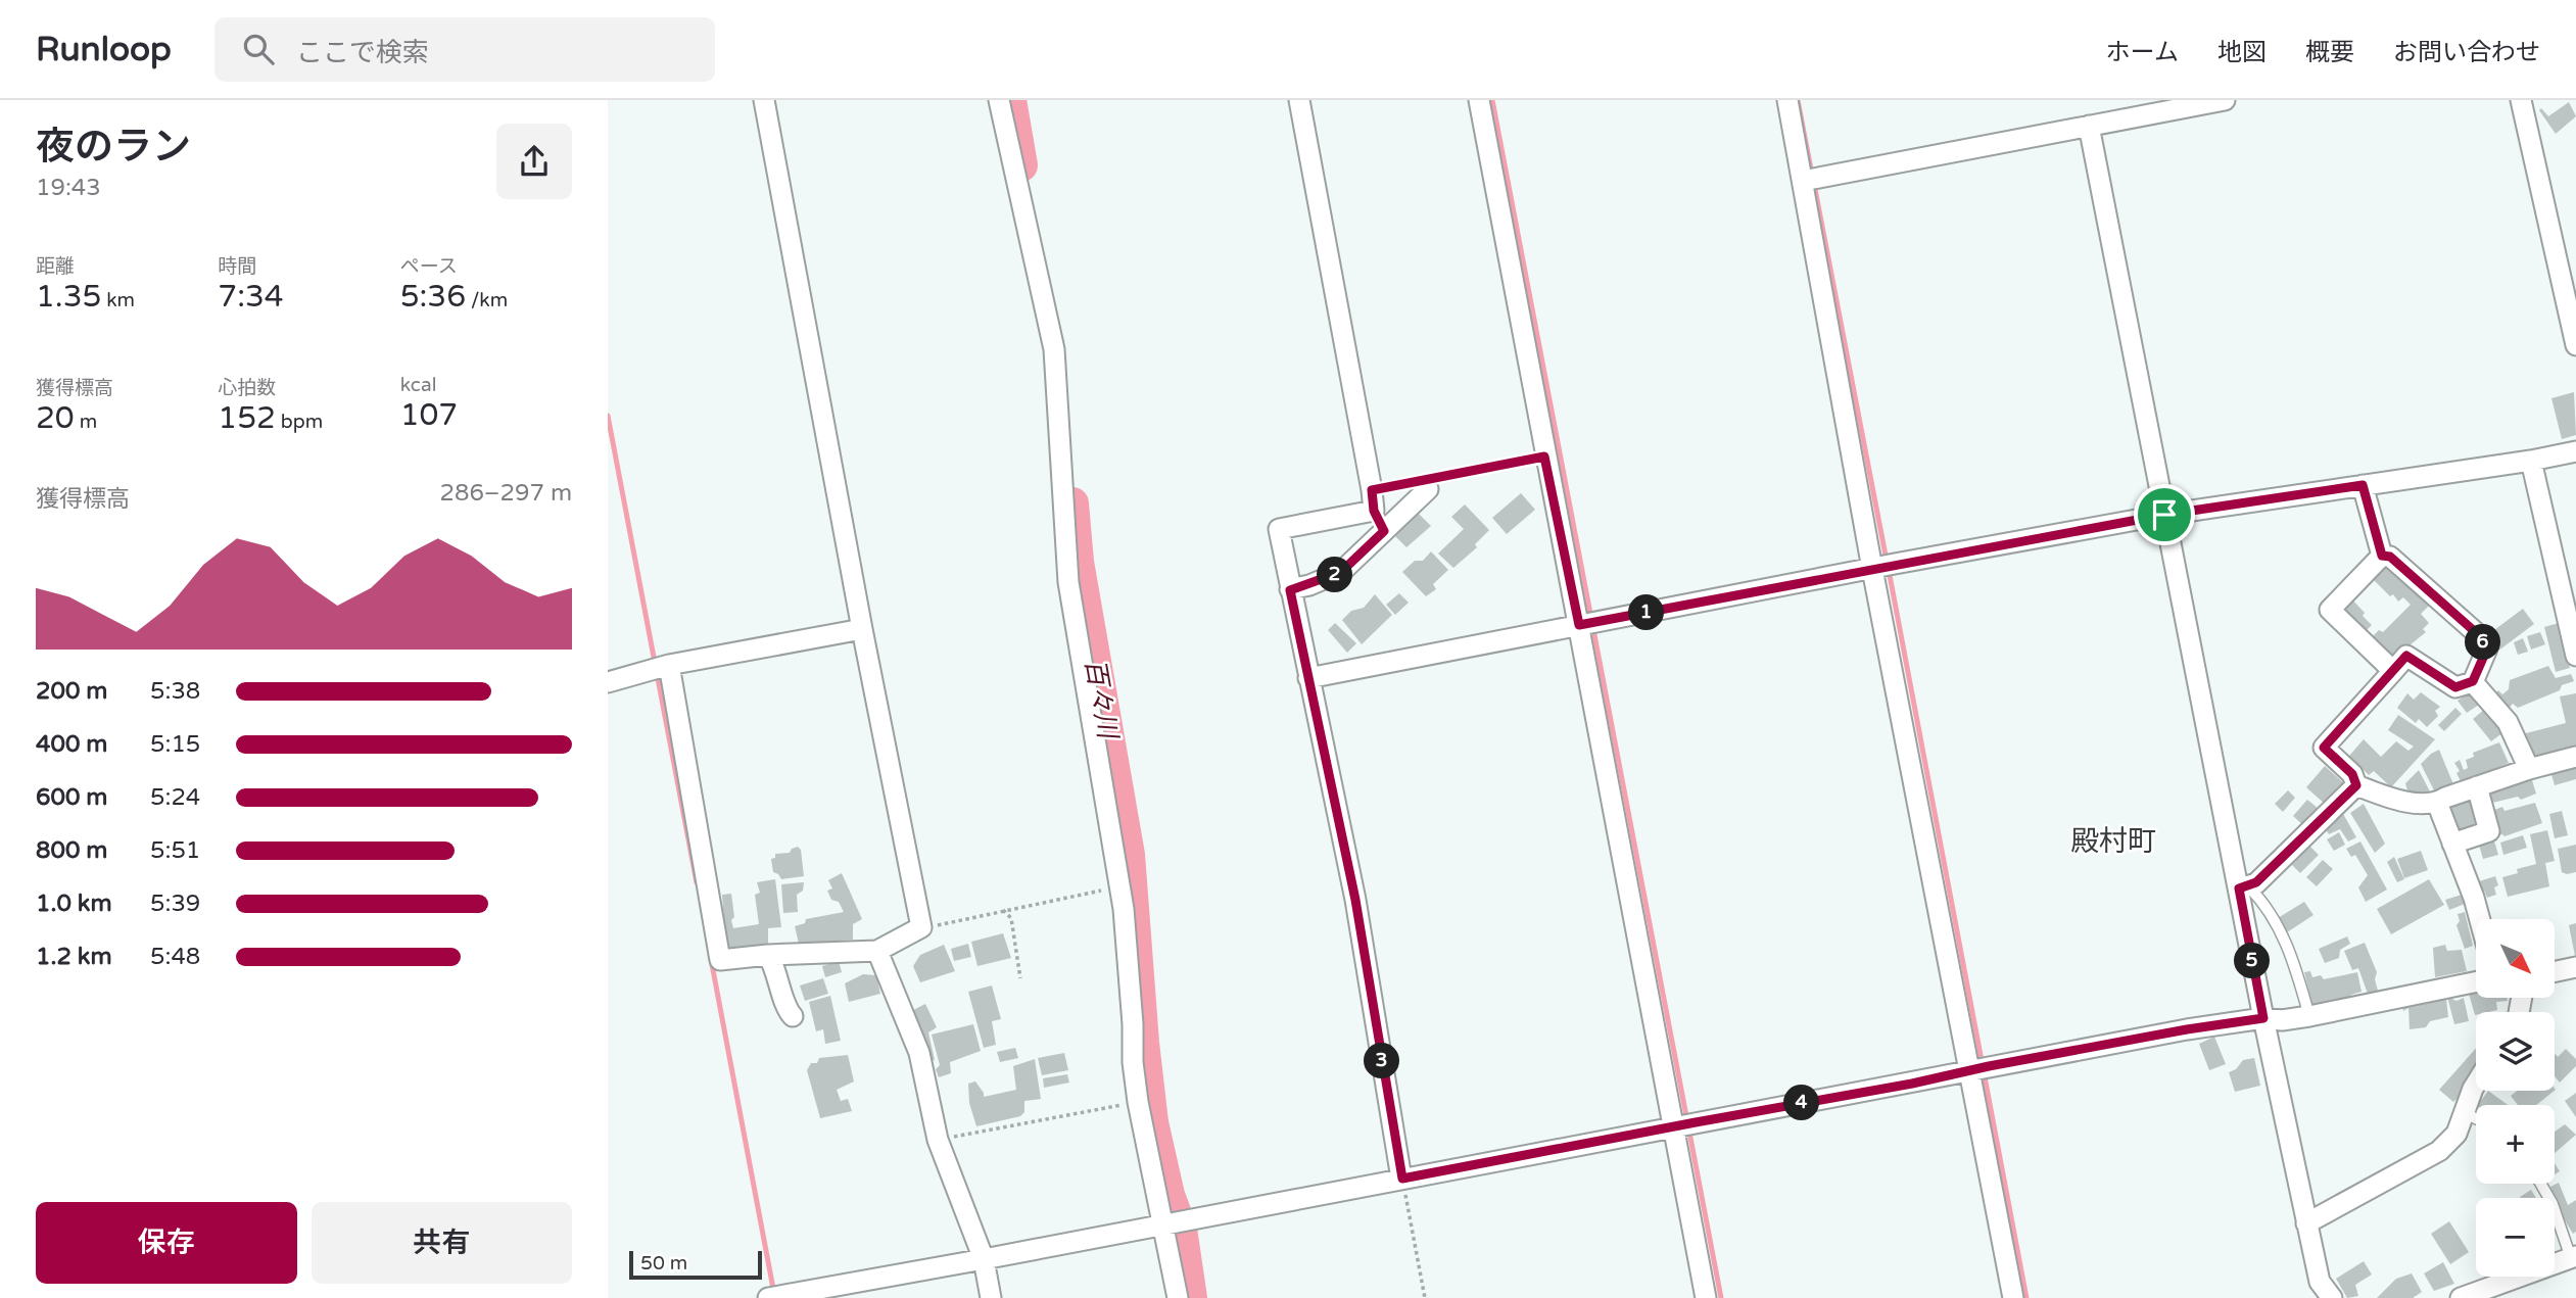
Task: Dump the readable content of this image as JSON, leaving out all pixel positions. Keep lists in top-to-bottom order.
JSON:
{
  "districts": ["殿村町"],
  "water": ["百々川"],
  "scale_bar": "50 m",
  "north": "bottom right",
  "page": {
    "header": "Runloop",
    "search": "ここで検索",
    "nav": [
      "ホーム",
      "地図",
      "概要",
      "お問い合わせ"
    ],
    "heading": ["夜のラン", "19:43"],
    "stats": [
      ["距離", "1.35 km"],
      ["時間", "7:34"],
      ["ペース", "5:36 /km"],
      ["獲得標高", "20 m"],
      ["心拍数", "152 bpm"],
      ["kcal", "107"]
    ],
    "chart": ["獲得標高", "286–297 m"],
    "pins": [
      "2",
      "1",
      "6",
      "5",
      "3",
      "4"
    ],
    "list": [
      {
        "name": "200 m",
        "note": "5:38"
      },
      {
        "name": "400 m",
        "note": "5:15"
      },
      {
        "name": "600 m",
        "note": "5:24"
      },
      {
        "name": "800 m",
        "note": "5:51"
      },
      {
        "name": "1.0 km",
        "note": "5:39"
      },
      {
        "name": "1.2 km",
        "note": "5:48"
      }
    ],
    "map_buttons": ["+", "−"],
    "buttons": ["保存", "共有"],
    "scale": "50 m"
  }
}
